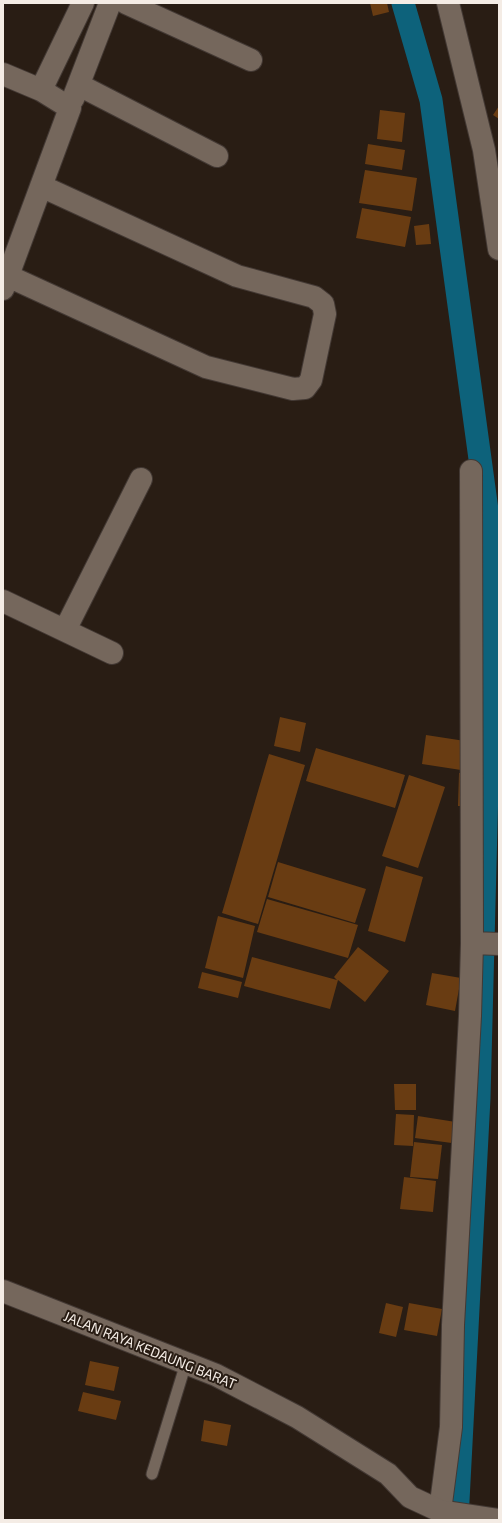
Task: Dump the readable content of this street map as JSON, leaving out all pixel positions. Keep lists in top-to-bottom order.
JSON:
{
  "streets": {
    "street": ["JALAN RAYA KEDAUNG BARAT"]
  }
}
